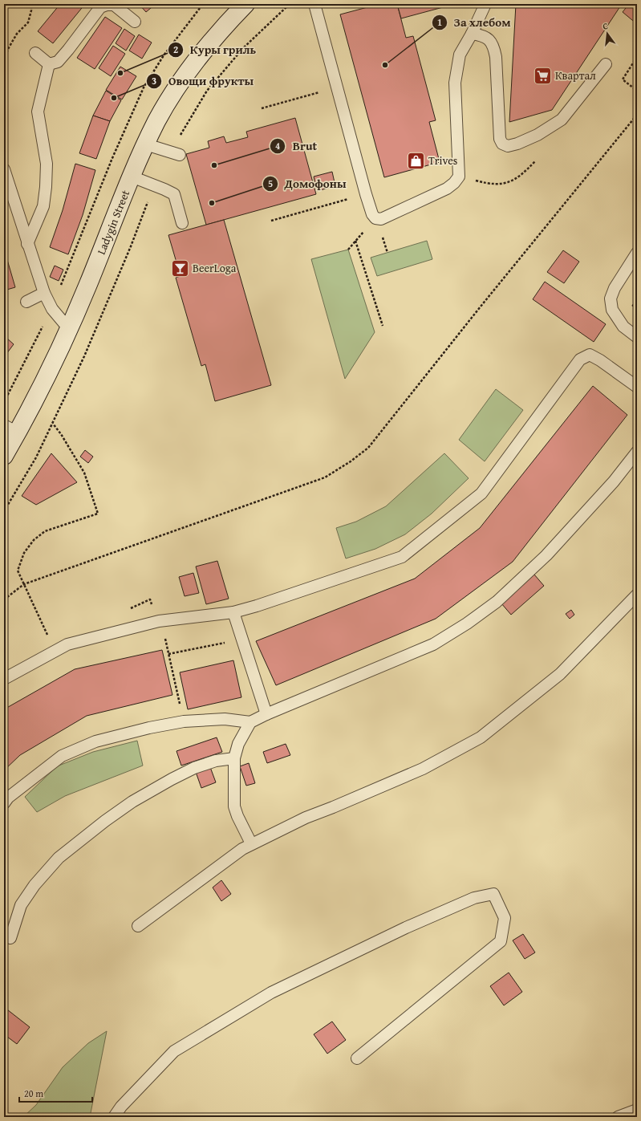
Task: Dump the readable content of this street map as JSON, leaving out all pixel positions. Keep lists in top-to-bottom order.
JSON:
{
  "streets": {
    "street": ["Ladygin Street"]
  },
  "places": {
    "other": [
      "За хлебом",
      "Куры гриль",
      "Овощи фрукты",
      "Brut",
      "Домофоны"
    ],
    "supermarket": ["Квартал"],
    "shop": ["Trives"],
    "bar": ["BeerLoga"]
  },
  "scale_bar": "20 m",
  "north": "top"
}
